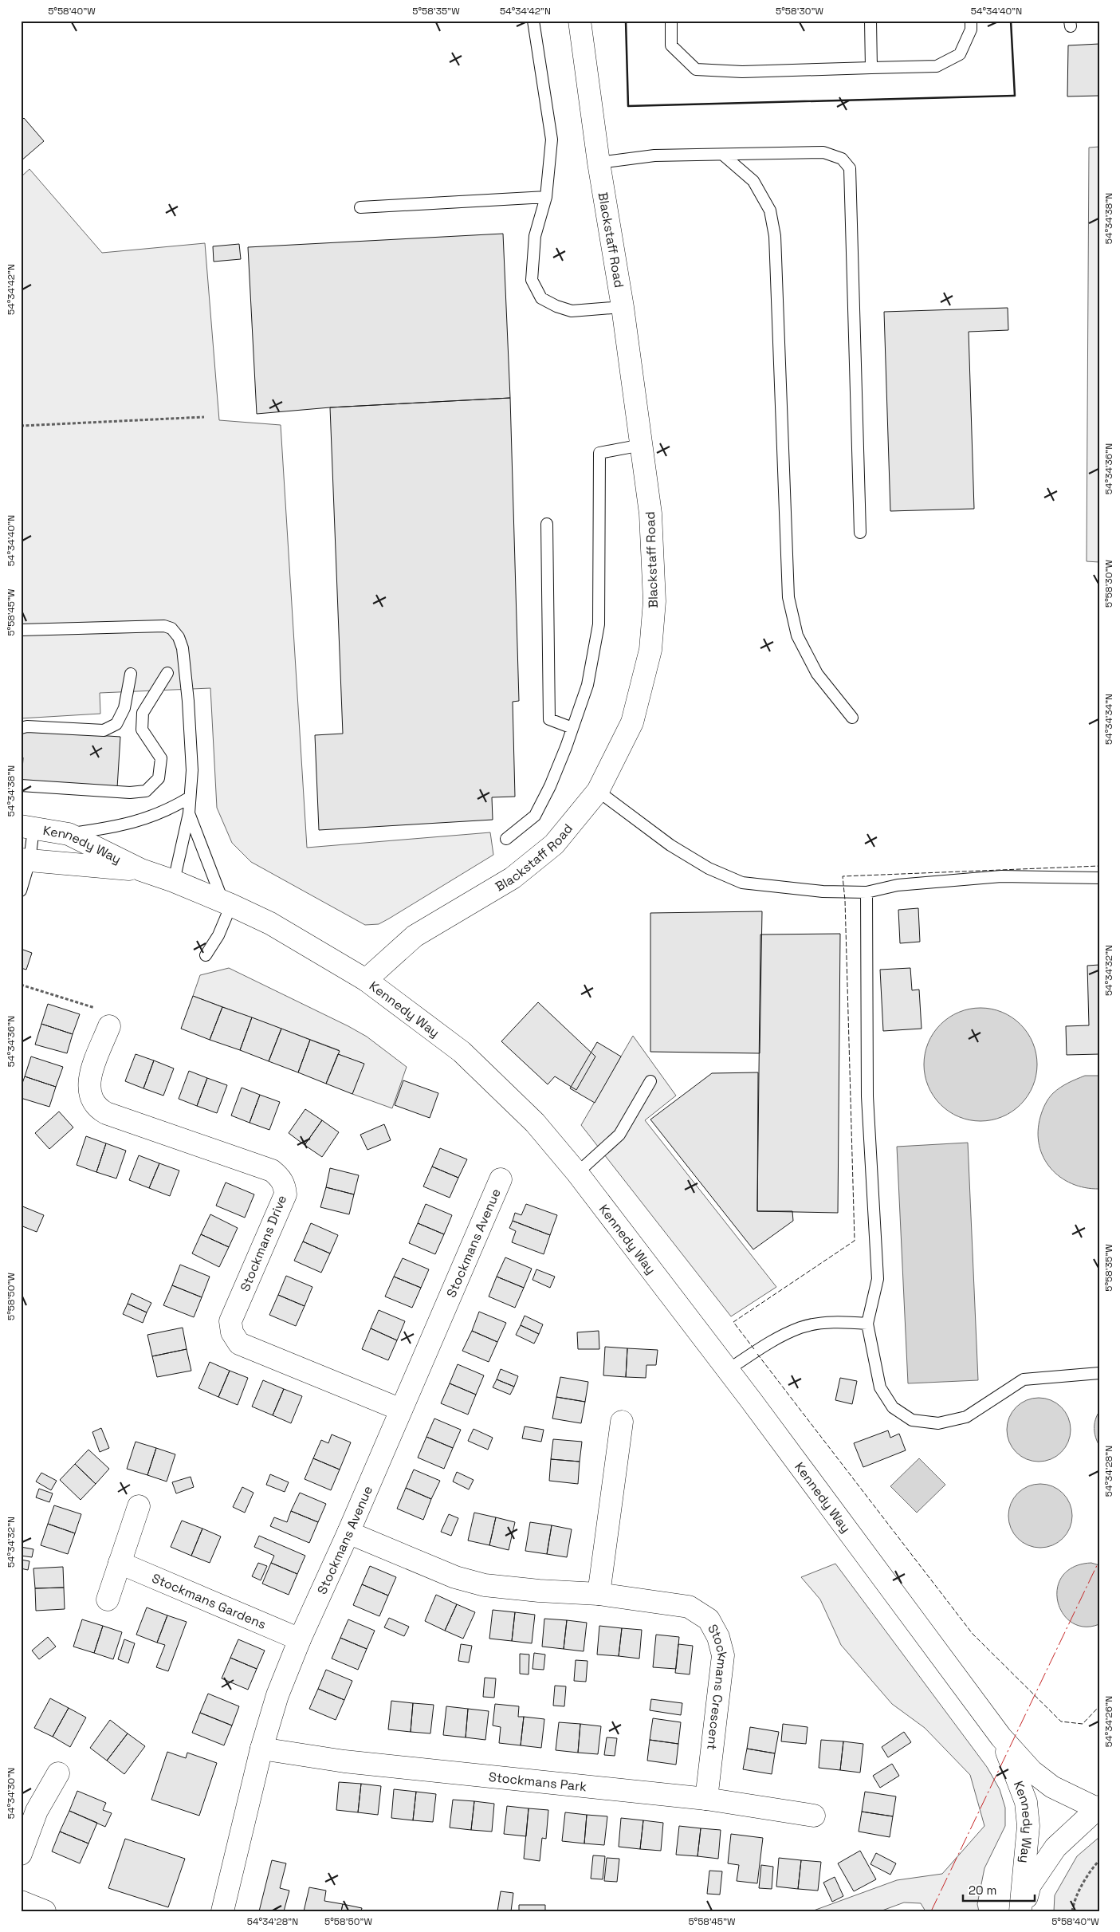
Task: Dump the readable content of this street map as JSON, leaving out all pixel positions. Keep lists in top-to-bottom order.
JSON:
{
  "streets": {
    "main road": [
      "Blackstaff Road",
      "Kennedy Way",
      "Stockmans Drive",
      "Stockmans Avenue",
      "Stockmans Gardens",
      "Stockmans Crescent",
      "Stockmans Park"
    ]
  },
  "crossings": [
    ["Blackstaff Road", "Kennedy Way"],
    ["Stockmans Drive", "Stockmans Avenue"],
    ["Stockmans Avenue", "Stockmans Gardens"],
    ["Stockmans Avenue", "Stockmans Crescent"],
    ["Stockmans Avenue", "Stockmans Park"],
    ["Stockmans Crescent", "Stockmans Park"]
  ],
  "scale_bar": "20 m",
  "coordinates": [
    "5°58'40\"W",
    "5°58'35\"W",
    "54°34'42\"N",
    "5°58'30\"W",
    "54°34'40\"N",
    "54°34'38\"N",
    "54°34'36\"N",
    "5°58'45\"W",
    "54°34'34\"N",
    "54°34'32\"N",
    "5°58'50\"W",
    "54°34'28\"N",
    "54°34'26\"N",
    "54°34'30\"N"
  ]
}
